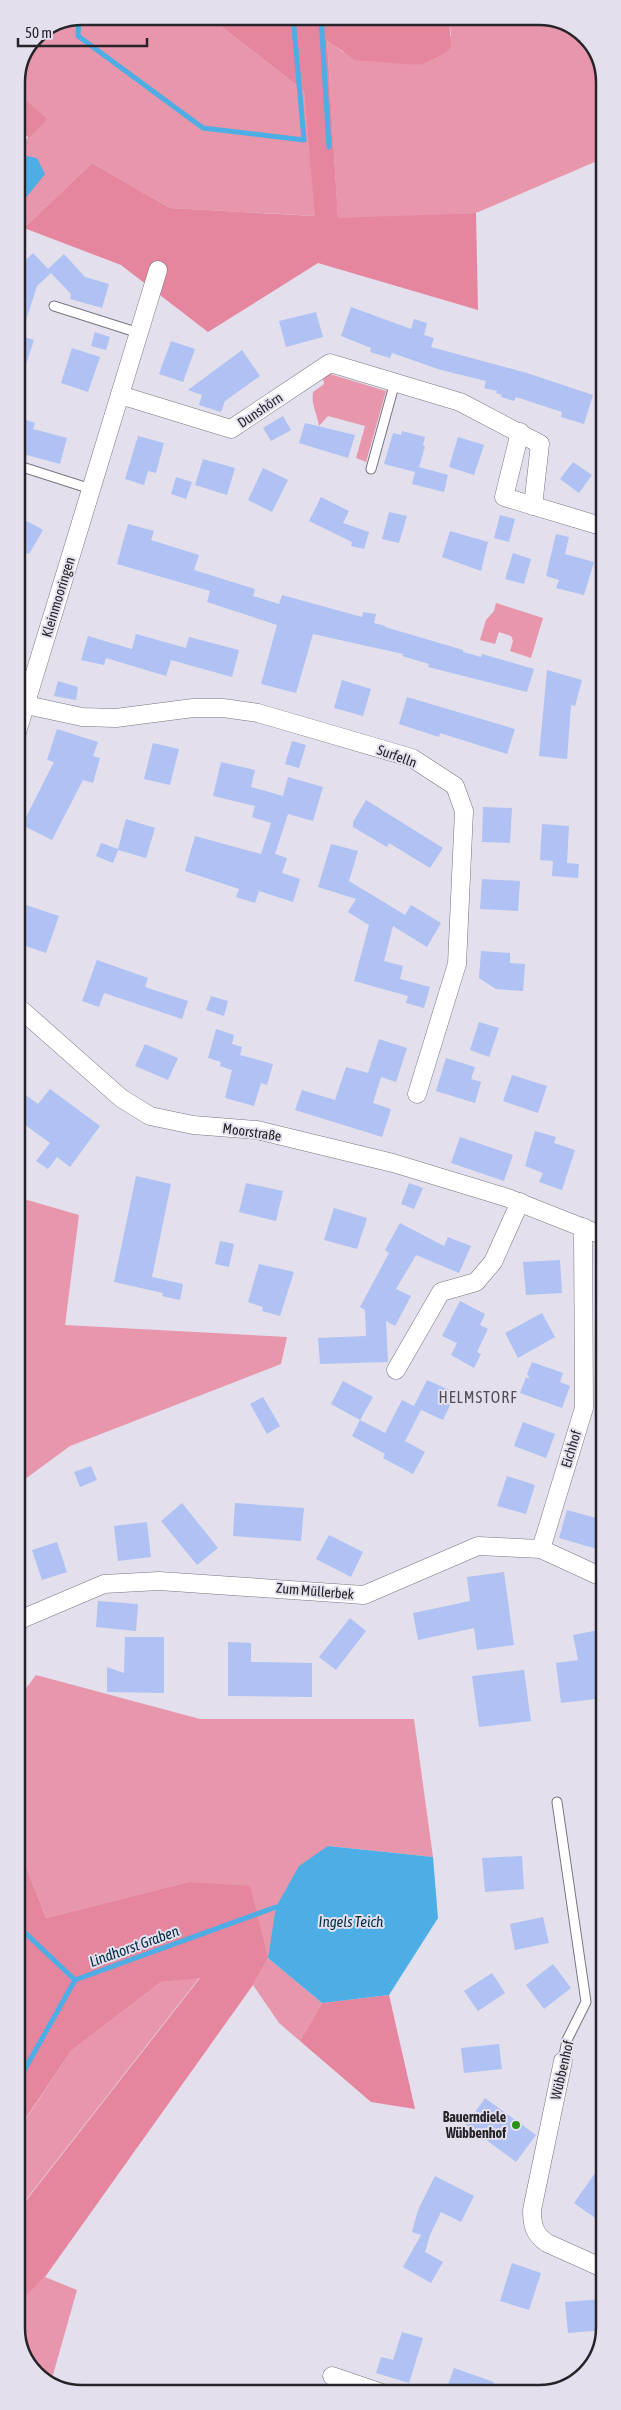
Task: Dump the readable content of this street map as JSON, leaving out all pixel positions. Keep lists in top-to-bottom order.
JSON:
{
  "streets": {
    "street": [
      "Dunshörn",
      "Kleinmooringen",
      "Surfelln",
      "Moorstraße",
      "Eichhof",
      "Zum Müllerbek",
      "Wübbenhof"
    ]
  },
  "crossings": [
    ["Dunshörn", "Kleinmooringen"],
    ["Moorstraße", "Eichhof"],
    ["Eichhof", "Zum Müllerbek"]
  ],
  "districts": ["HELMSTORF"],
  "water": ["Ingels Teich", "Lindhorst Graben"],
  "places": ["Bauerndiele Wübbenhof"],
  "scale_bar": "50 m"
}
